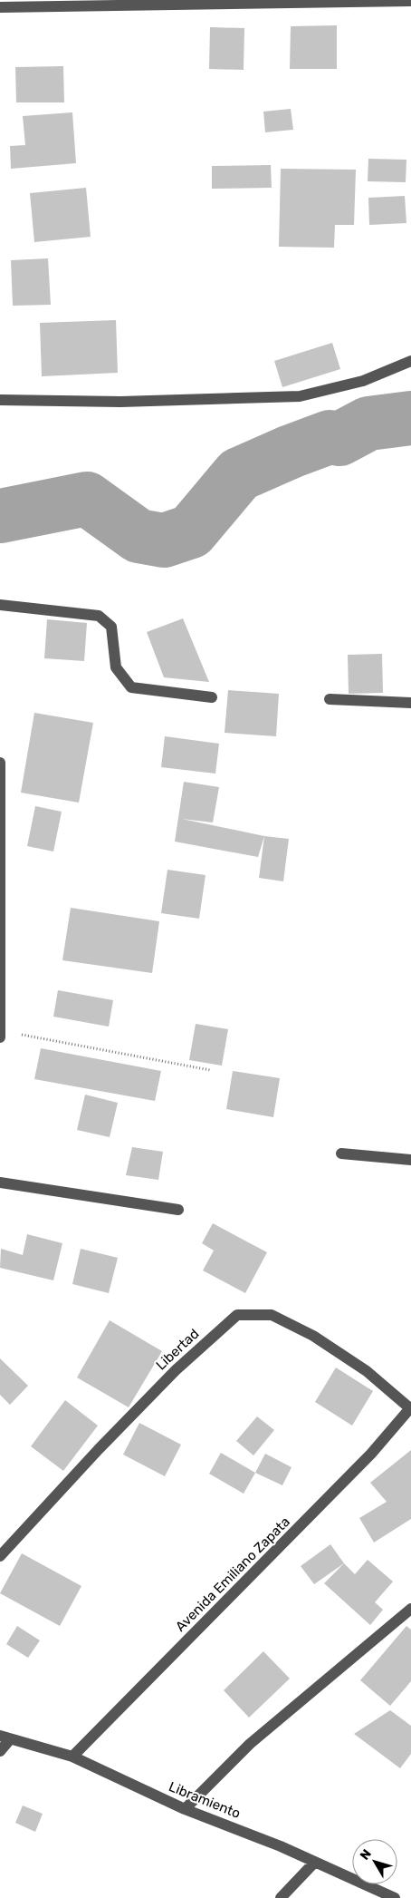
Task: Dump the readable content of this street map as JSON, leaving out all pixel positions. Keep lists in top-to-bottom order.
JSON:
{
  "streets": {
    "street": ["Libertad", "Avenida Emiliano Zapata", "Libramiento"]
  },
  "crossings": [
    ["Libertad", "Avenida Emiliano Zapata"],
    ["Avenida Emiliano Zapata", "Libramiento"]
  ],
  "north": "top left"
}
